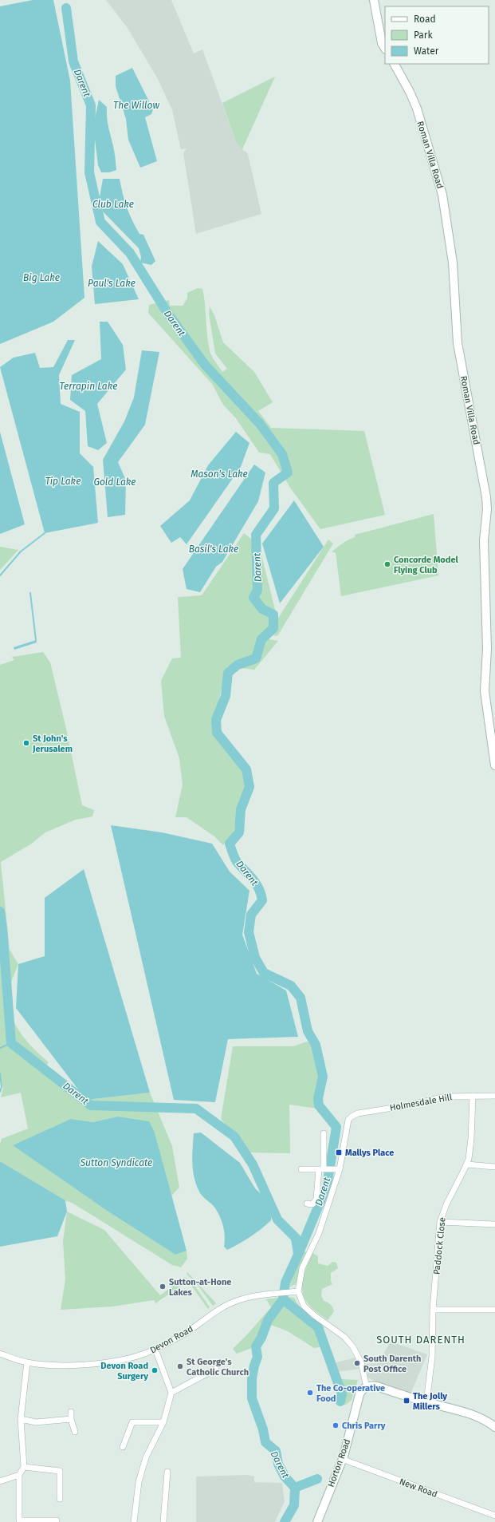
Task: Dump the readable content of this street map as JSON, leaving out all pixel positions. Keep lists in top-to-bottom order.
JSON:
{
  "streets": {
    "street": [
      "Roman Villa Road",
      "Holmesdale Hill",
      "Paddock Close",
      "Devon Road",
      "Horton Road",
      "New Road"
    ]
  },
  "crossings": [
    ["Holmesdale Hill", "Paddock Close"],
    ["Horton Road", "New Road"]
  ],
  "districts": ["SOUTH DARENTH"],
  "water": [
    "Darent",
    "The Willow",
    "Club Lake",
    "Big Lake",
    "Paul's Lake",
    "Terrapin Lake",
    "Mason's Lake",
    "Tip Lake",
    "Gold Lake",
    "Basil's Lake",
    "Sutton Syndicate"
  ],
  "places": {
    "other": [
      "Concorde Model Flying Club",
      "St John's Jerusalem",
      "Sutton-at-Hone Lakes",
      "South Darenth Post Office",
      "St George's Catholic Church",
      "Devon Road Surgery",
      "The Co-operative Food",
      "Chris Parry"
    ],
    "transit": ["Mallys Place", "The Jolly Millers"]
  },
  "legend": ["Road", "Park", "Water"]
}
